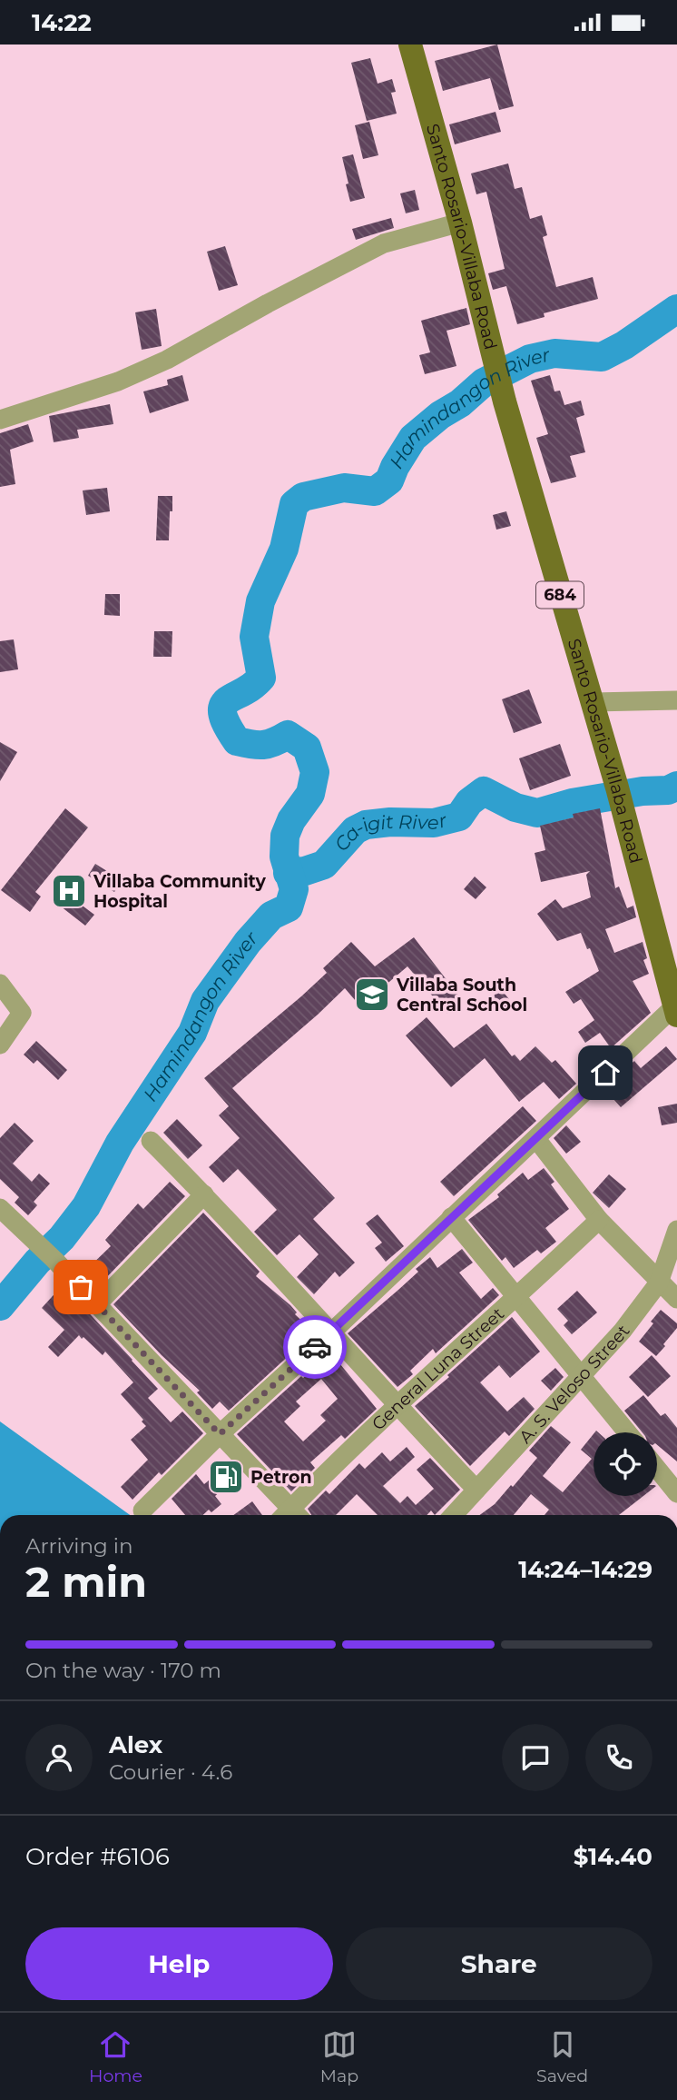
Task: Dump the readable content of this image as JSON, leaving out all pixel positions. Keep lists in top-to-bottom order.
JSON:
{
  "streets": {
    "main road": ["Santo Rosario-Villaba Road", "684"],
    "street": ["General Luna Street", "A. S. Veloso Street"]
  },
  "water": ["Hamindangon River", "Ca-igit River"],
  "places": {
    "hospital": ["Villaba Community Hospital"],
    "school or university": ["Villaba South Central School"],
    "fuel station": ["Petron"]
  },
  "page": {
    "status": "14:22",
    "heading": ["2 min", "Arriving in", "14:24–14:29"],
    "panel": [
      "Alex",
      "Courier · 4.6",
      "Order #6106",
      "$14.40"
    ],
    "bar": "On the way · 170 m",
    "buttons": ["Help", "Share"],
    "tabs": ["Home", "Map", "Saved"]
  }
}
